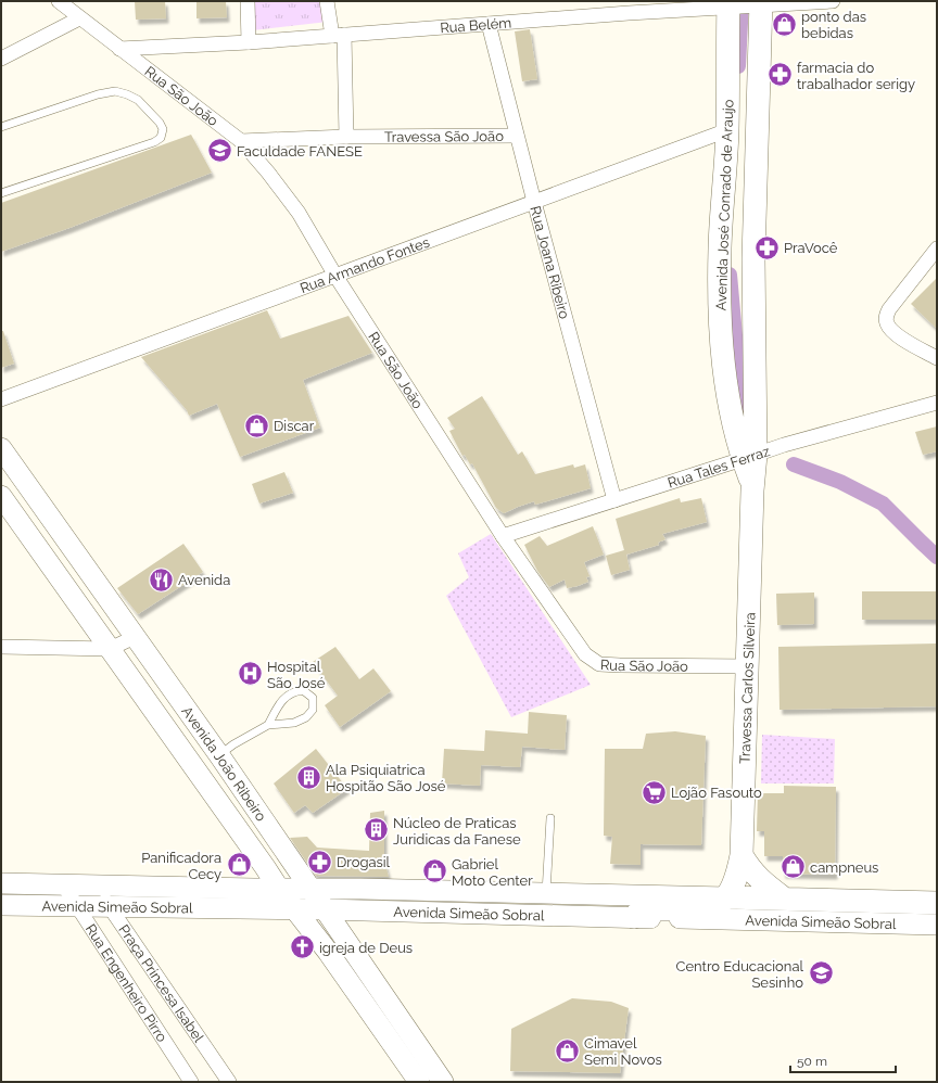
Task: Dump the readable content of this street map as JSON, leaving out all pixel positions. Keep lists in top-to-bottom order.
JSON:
{
  "streets": {
    "main road": [
      "Avenida José Conrado de Araujo",
      "Travessa Carlos Silveira",
      "Avenida João Ribeiro",
      "Avenida Simeão Sobral"
    ],
    "street": [
      "Rua Belém",
      "Rua São João",
      "Travessa São João",
      "Rua Joana Ribeiro",
      "Rua Armando Fontes",
      "Rua Tales Ferraz",
      "Rua Engenheiro Pirro",
      "Praça Princesa Isabel"
    ]
  },
  "crossings": [
    ["Rua Belém", "Rua São João"],
    ["Rua Belém", "Avenida José Conrado de Araujo"],
    ["Rua Belém", "Rua Joana Ribeiro"],
    ["Rua São João", "Travessa São João"],
    ["Rua São João", "Rua Armando Fontes"],
    ["Rua São João", "Rua Tales Ferraz"],
    ["Rua São João", "Travessa Carlos Silveira"],
    ["Travessa São João", "Rua Joana Ribeiro"],
    ["Avenida José Conrado de Araujo", "Rua Armando Fontes"],
    ["Avenida José Conrado de Araujo", "Rua Tales Ferraz"],
    ["Avenida José Conrado de Araujo", "Travessa Carlos Silveira"],
    ["Rua Joana Ribeiro", "Rua Armando Fontes"],
    ["Rua Joana Ribeiro", "Rua Tales Ferraz"],
    ["Rua Tales Ferraz", "Travessa Carlos Silveira"],
    ["Avenida João Ribeiro", "Avenida Simeão Sobral"],
    ["Avenida Simeão Sobral", "Rua Engenheiro Pirro"],
    ["Avenida Simeão Sobral", "Praça Princesa Isabel"]
  ],
  "places": {
    "shop": [
      "ponto das bebidas",
      "Discar",
      "Panificadora Cecy",
      "campneus",
      "Gabriel Moto Center",
      "Cimavel Semi Novos"
    ],
    "pharmacy": ["farmacia do trabalhador serigy", "PraVocê", "Drogasil"],
    "school or university": ["Faculdade FANESE", "Centro Educacional Sesinho"],
    "restaurant": ["Avenida"],
    "hospital": ["Hospital São José"],
    "building": ["Ala Psiquiatrica Hospitão São José", "Núcleo de Praticas Juridicas da Fanese"],
    "supermarket": ["Lojão Fasouto"],
    "church": ["igreja de Deus"]
  },
  "scale_bar": "50 m"
}
